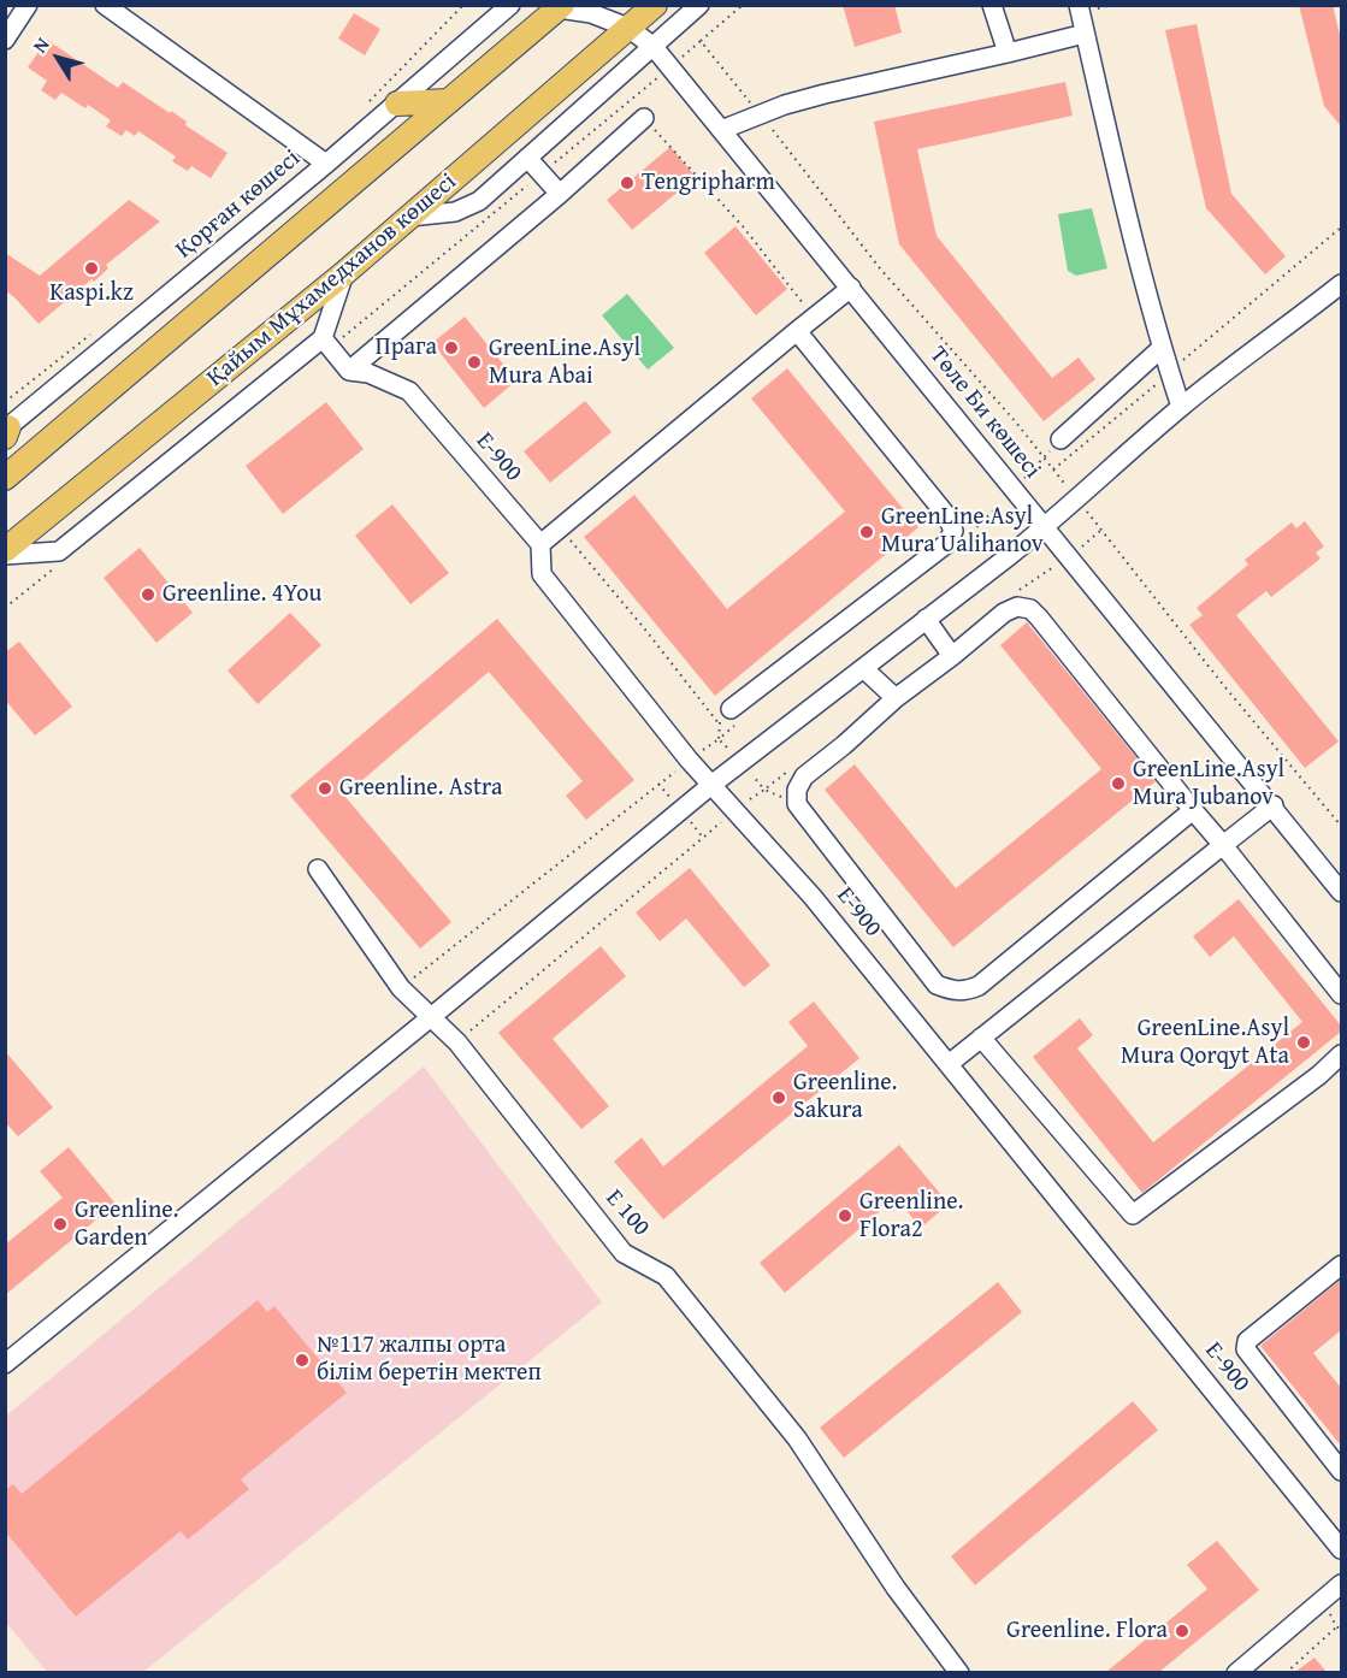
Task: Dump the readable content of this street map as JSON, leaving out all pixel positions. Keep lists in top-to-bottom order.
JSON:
{
  "streets": {
    "main road": ["Қайым Мұхамедханов көшесі"],
    "street": [
      "Қорған көшесі",
      "Төле Би көшесі",
      "E-900",
      "E 100"
    ]
  },
  "crossings": [
    ["Қайым Мұхамедханов көшесі", "Төле Би көшесі"]
  ],
  "places": [
    "Tengripharm",
    "Kaspi.kz",
    "Прага",
    "GreenLine.Asyl Mura Abai",
    "GreenLine.Asyl Mura Ualihanov",
    "Greenline. 4You",
    "GreenLine.Asyl Mura Jubanov",
    "Greenline. Astra",
    "GreenLine.Asyl Mura Qorqyt Ata",
    "Greenline. Sakura",
    "Greenline. Flora2",
    "Greenline. Garden",
    "№117 жалпы орта білім беретін мектеп",
    "Greenline. Flora"
  ],
  "north": "top left"
}
